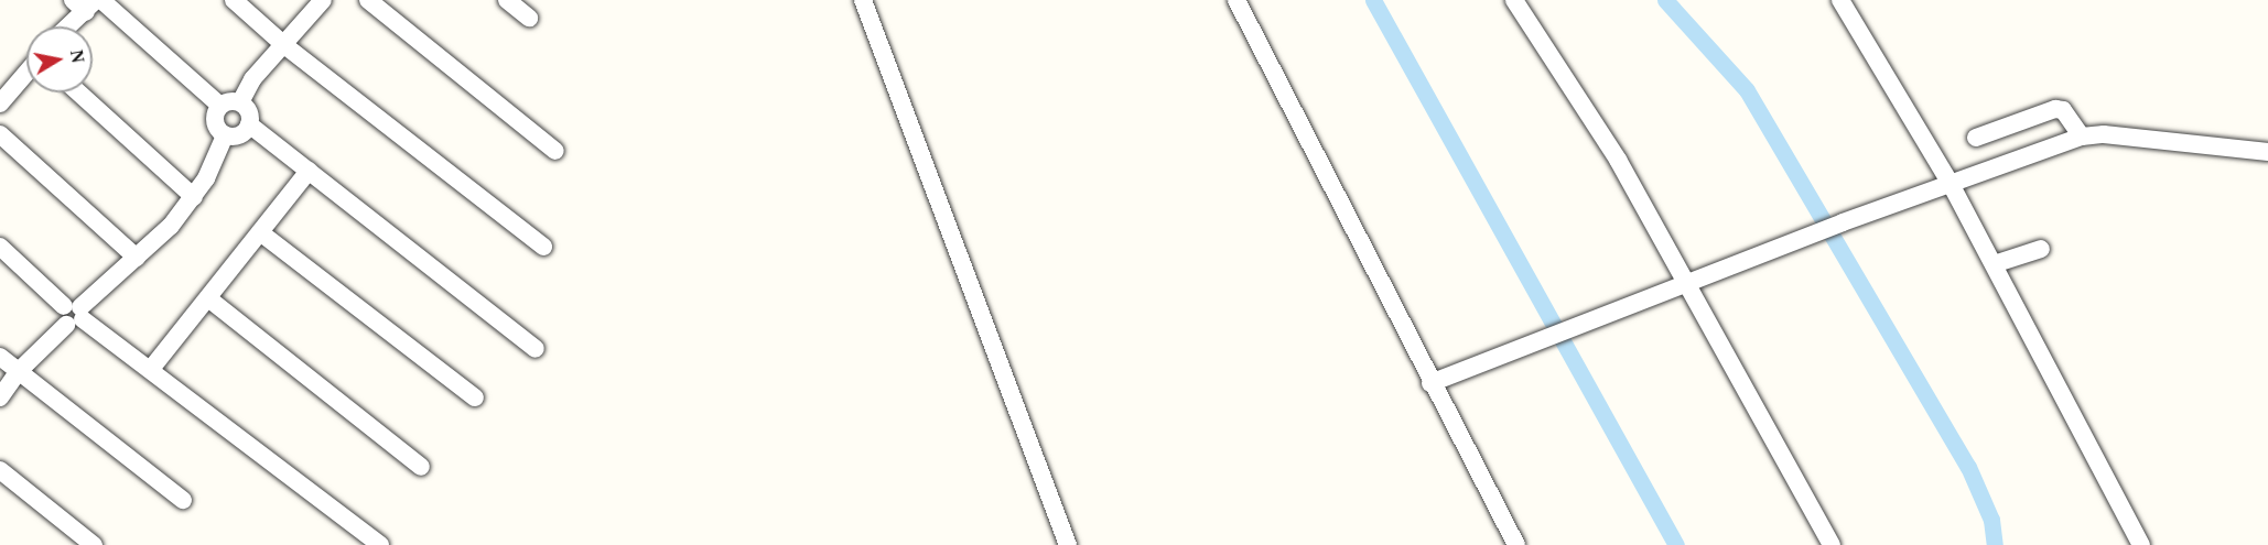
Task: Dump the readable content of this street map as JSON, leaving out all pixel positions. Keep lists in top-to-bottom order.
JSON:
{
  "north": "right"
}
